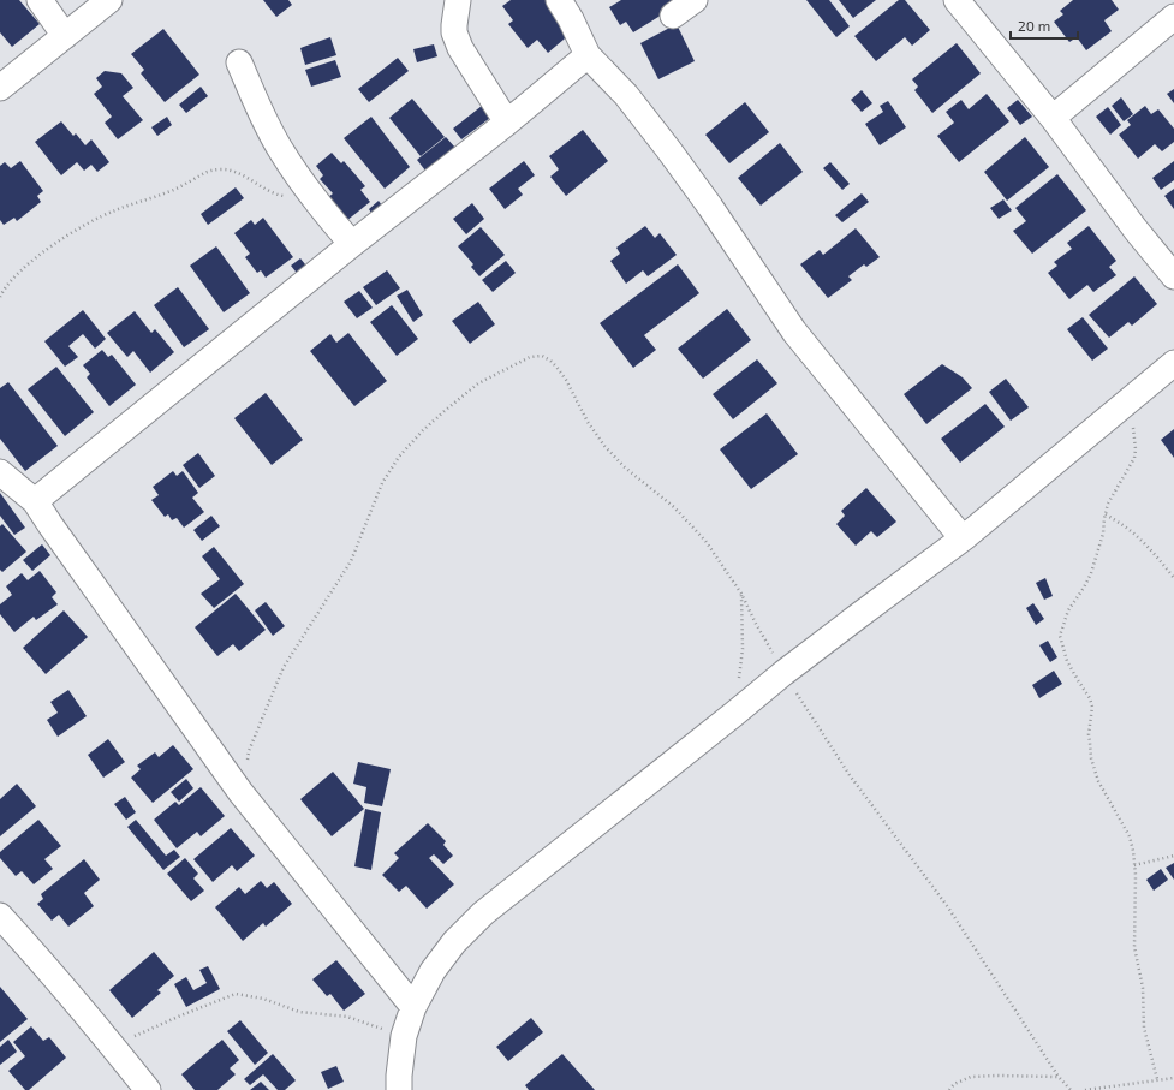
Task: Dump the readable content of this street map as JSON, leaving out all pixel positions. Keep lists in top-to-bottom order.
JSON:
{
  "scale_bar": "20 m"
}
